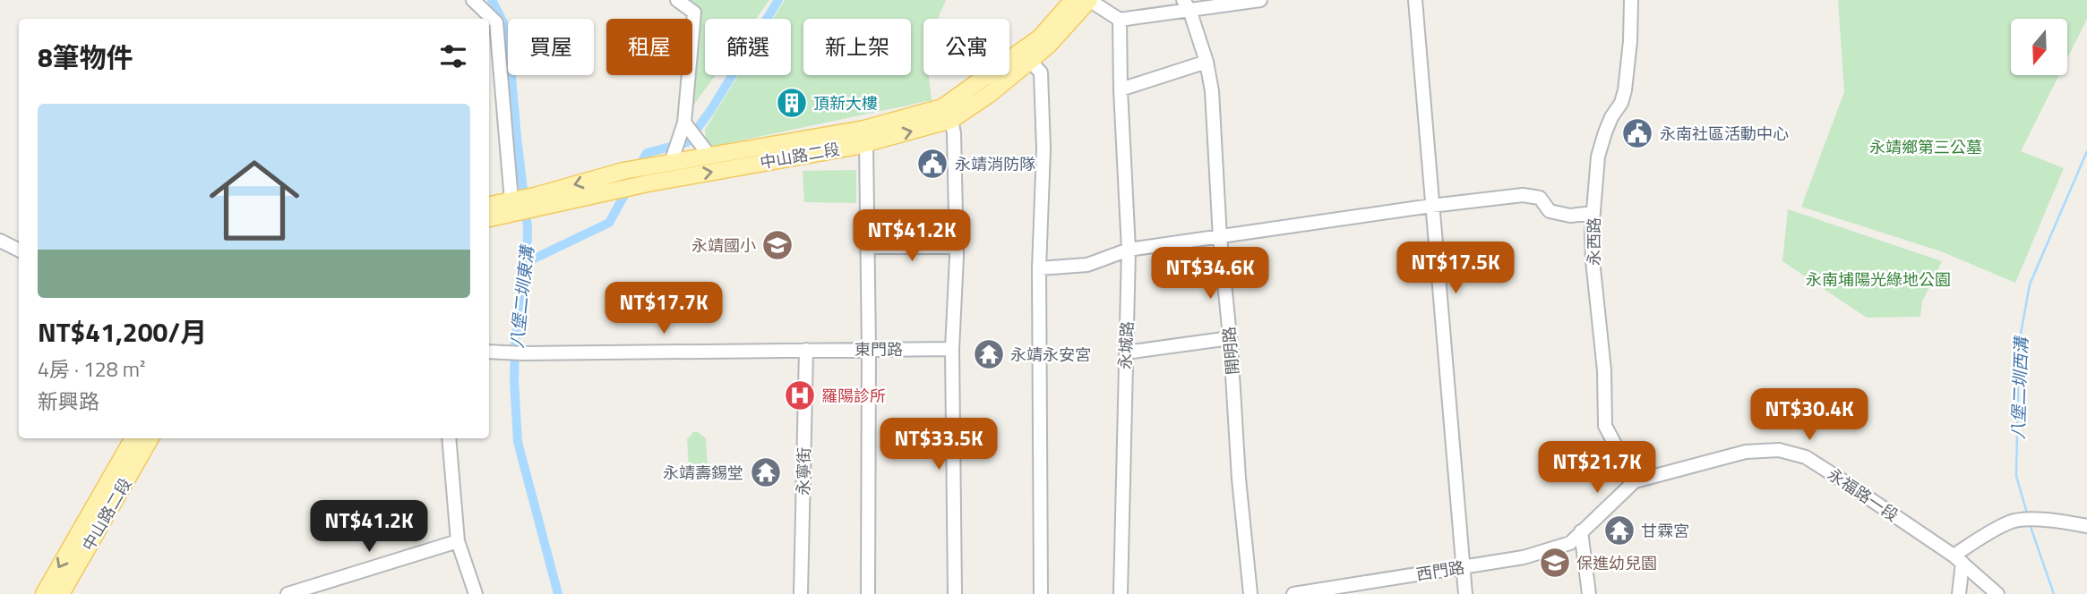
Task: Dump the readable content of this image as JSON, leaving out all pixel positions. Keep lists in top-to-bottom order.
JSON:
{
  "streets": {
    "main road": ["中山路二段"],
    "street": [
      "永西路",
      "永城路",
      "東門路",
      "開明路",
      "永寧街",
      "永福路一段",
      "西門路"
    ]
  },
  "crossings": [
    ["永西路", "永福路一段"],
    ["東門路", "永寧街"],
    ["永福路一段", "西門路"]
  ],
  "water": ["八堡二圳東溝", "八堡二圳西溝"],
  "parks": ["永靖鄉第三公墓", "永南埔陽光綠地公園"],
  "places": {
    "building": ["頂新大樓"],
    "public building": ["永南社區活動中心", "永靖消防隊"],
    "school or university": ["永靖國小", "保進幼兒園"],
    "temple": ["永靖永安宮", "永靖壽錫堂", "甘霖宮"],
    "hospital": ["羅陽診所"]
  },
  "north": "bottom",
  "page": {
    "chip": [
      "買屋",
      "租屋",
      "篩選",
      "新上架",
      "公寓"
    ],
    "heading": "8筆物件",
    "list": [
      {
        "name": "NT$41,200/月",
        "note": "4房 · 128 m² · 新興路"
      }
    ],
    "price": [
      "NT$41.2K",
      "NT$17.5K",
      "NT$34.6K",
      "NT$17.7K",
      "NT$30.4K",
      "NT$33.5K",
      "NT$21.7K",
      "NT$41.2K"
    ]
  }
}
